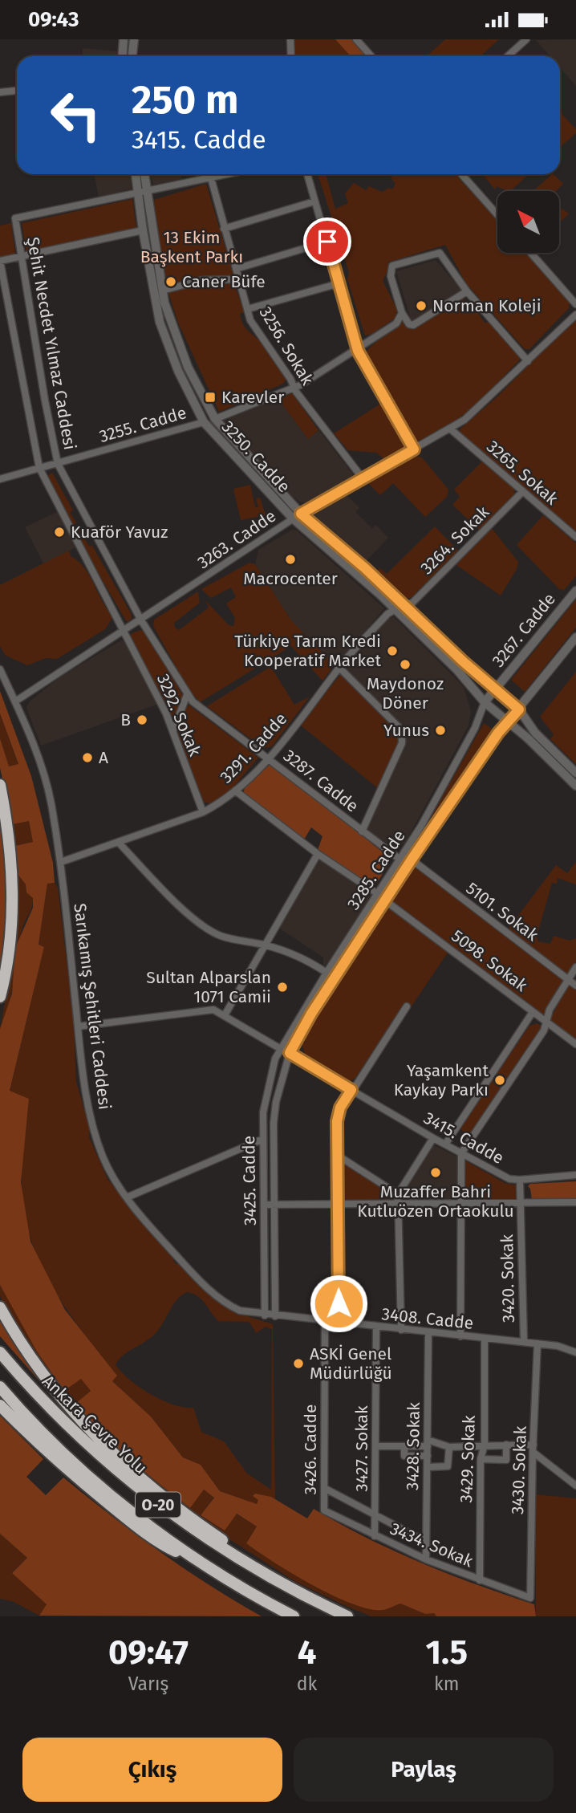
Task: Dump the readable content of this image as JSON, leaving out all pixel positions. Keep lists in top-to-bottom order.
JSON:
{
  "streets": {
    "highway": ["Ankara Çevre Yolu", "O-20"],
    "street": [
      "Şehit Necdet Yılmaz Caddesi",
      "3256. Sokak",
      "3255. Cadde",
      "3250. Cadde",
      "3265. Sokak",
      "3263. Cadde",
      "3264. Sokak",
      "3267. Cadde",
      "3292. Sokak",
      "3291. Cadde",
      "3287. Cadde",
      "3285. Cadde",
      "5101. Sokak",
      "5098. Sokak",
      "Sarıkamış Şehitleri Caddesi",
      "3415. Cadde",
      "3425. Cadde",
      "3420. Sokak",
      "3408. Cadde",
      "3428. Sokak",
      "3427. Sokak",
      "3426. Cadde",
      "3429. Sokak",
      "3430. Sokak",
      "3434. Sokak"
    ]
  },
  "crossings": [
    ["Şehit Necdet Yılmaz Caddesi", "3255. Cadde"],
    ["Şehit Necdet Yılmaz Caddesi", "3250. Cadde"],
    ["Şehit Necdet Yılmaz Caddesi", "3263. Cadde"],
    ["Şehit Necdet Yılmaz Caddesi", "3292. Sokak"],
    ["Şehit Necdet Yılmaz Caddesi", "3287. Cadde"],
    ["3256. Sokak", "3263. Cadde"],
    ["3255. Cadde", "3250. Cadde"],
    ["3250. Cadde", "3263. Cadde"],
    ["3250. Cadde", "3264. Sokak"],
    ["3250. Cadde", "3267. Cadde"],
    ["3250. Cadde", "3291. Cadde"],
    ["3250. Cadde", "3285. Cadde"],
    ["3265. Sokak", "3263. Cadde"],
    ["3265. Sokak", "3264. Sokak"],
    ["3263. Cadde", "3292. Sokak"],
    ["3263. Cadde", "3287. Cadde"],
    ["3263. Cadde", "Sarıkamış Şehitleri Caddesi"],
    ["3267. Cadde", "3285. Cadde"],
    ["3292. Sokak", "3291. Cadde"],
    ["3291. Cadde", "3287. Cadde"],
    ["3291. Cadde", "Sarıkamış Şehitleri Caddesi"],
    ["3287. Cadde", "3285. Cadde"],
    ["3285. Cadde", "5101. Sokak"],
    ["3285. Cadde", "5098. Sokak"],
    ["3285. Cadde", "3415. Cadde"],
    ["3285. Cadde", "3425. Cadde"],
    ["Sarıkamış Şehitleri Caddesi", "3415. Cadde"],
    ["Sarıkamış Şehitleri Caddesi", "3425. Cadde"],
    ["Sarıkamış Şehitleri Caddesi", "3408. Cadde"],
    ["3415. Cadde", "3425. Cadde"],
    ["3415. Cadde", "3420. Sokak"],
    ["3425. Cadde", "3408. Cadde"],
    ["3420. Sokak", "3408. Cadde"],
    ["3408. Cadde", "3428. Sokak"],
    ["3408. Cadde", "3427. Sokak"],
    ["3408. Cadde", "3426. Cadde"],
    ["3408. Cadde", "3429. Sokak"],
    ["3408. Cadde", "3430. Sokak"],
    ["3428. Sokak", "3434. Sokak"],
    ["3427. Sokak", "3434. Sokak"],
    ["3426. Cadde", "3434. Sokak"],
    ["3429. Sokak", "3434. Sokak"],
    ["3430. Sokak", "3434. Sokak"]
  ],
  "parks": ["13 Ekim Başkent Parkı"],
  "places": {
    "other": [
      "Caner Büfe",
      "Norman Koleji",
      "Kuaför Yavuz",
      "Macrocenter",
      "Türkiye Tarım Kredi Kooperatif Market",
      "Maydonoz Döner",
      "B",
      "Yunus",
      "A",
      "Sultan Alparslan 1071 Camii",
      "Yaşamkent Kaykay Parkı",
      "Muzaffer Bahri Kutluözen Ortaokulu",
      "ASKİ Genel Müdürlüğü"
    ],
    "transit": ["Karevler"]
  },
  "north": "top left",
  "page": {
    "status": "09:43",
    "turn": ["250 m", "3415. Cadde"],
    "eta": [
      "09:47",
      "Varış",
      "4",
      "dk",
      "1.5",
      "km"
    ],
    "buttons": ["Çıkış", "Paylaş"]
  }
}
